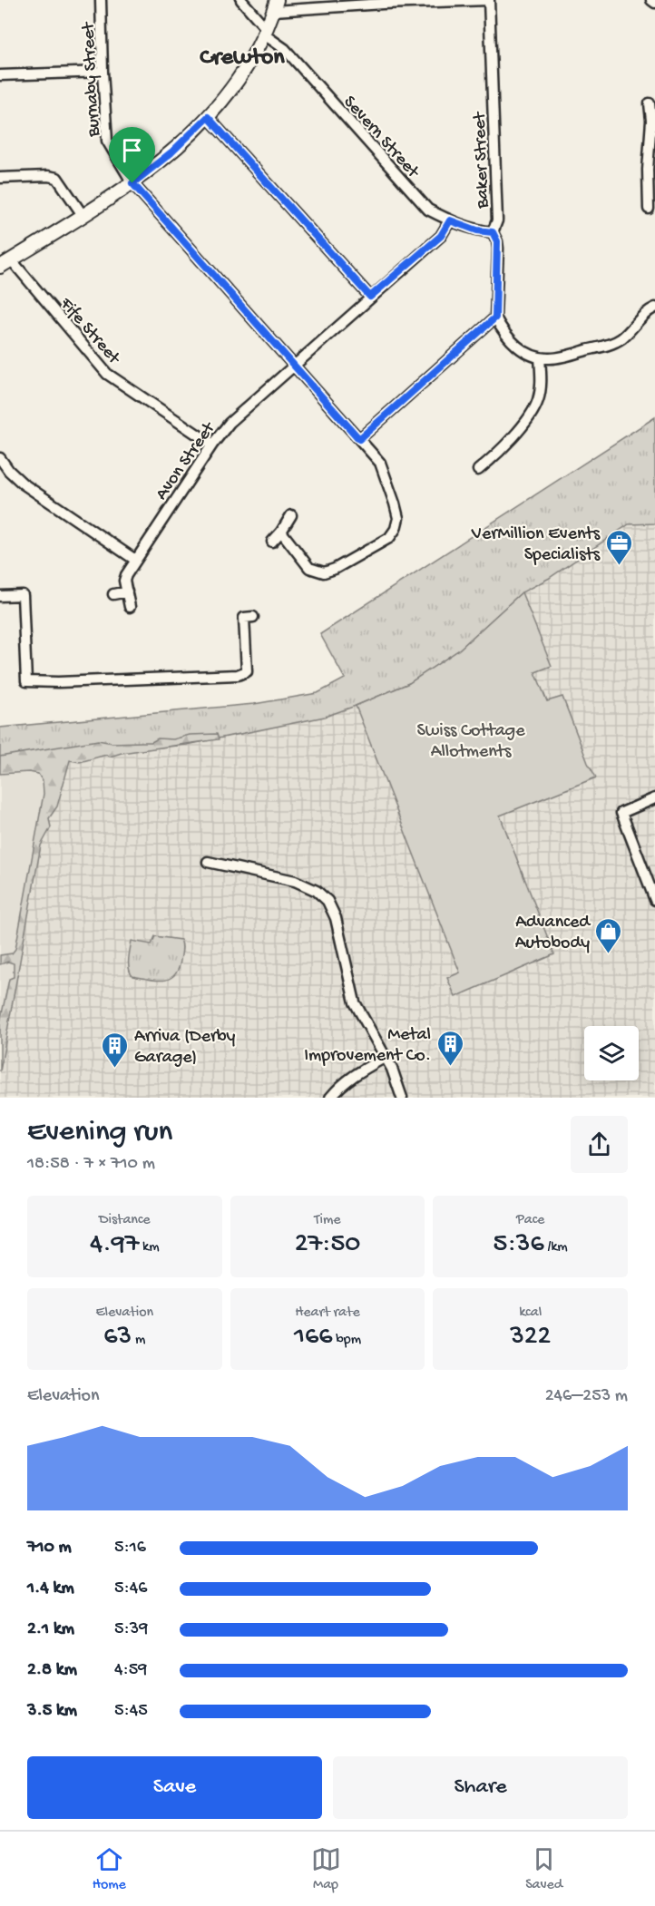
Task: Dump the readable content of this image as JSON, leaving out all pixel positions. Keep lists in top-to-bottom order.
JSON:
{
  "streets": {
    "street": [
      "Burnaby Street",
      "Severn Street",
      "Baker Street",
      "Fife Street",
      "Avon Street"
    ]
  },
  "crossings": [
    ["Burnaby Street", "Avon Street"],
    ["Severn Street", "Baker Street"],
    ["Severn Street", "Avon Street"],
    ["Fife Street", "Avon Street"]
  ],
  "districts": ["Crewton"],
  "parks": ["Swiss Cottage Allotments"],
  "places": {
    "office": ["VerMillion Events Specialists"],
    "shop": ["Advanced Autobody"],
    "building": ["Metal Improvement Co.", "Arriva (Derby Garage)"]
  },
  "page": {
    "heading": ["Evening run", "18:58 · 7 × 710 m"],
    "stats": [
      ["Distance", "4.97 km"],
      ["Time", "27:50"],
      ["Pace", "5:36 /km"],
      ["Elevation", "63 m"],
      ["Heart rate", "166 bpm"],
      ["kcal", "322"]
    ],
    "chart": ["Elevation", "246–253 m"],
    "list": [
      {
        "name": "710 m",
        "note": "5:16"
      },
      {
        "name": "1.4 km",
        "note": "5:46"
      },
      {
        "name": "2.1 km",
        "note": "5:39"
      },
      {
        "name": "2.8 km",
        "note": "4:59"
      },
      {
        "name": "3.5 km",
        "note": "5:45"
      }
    ],
    "buttons": ["Save", "Share"],
    "tabs": ["Home", "Map", "Saved"]
  }
}
